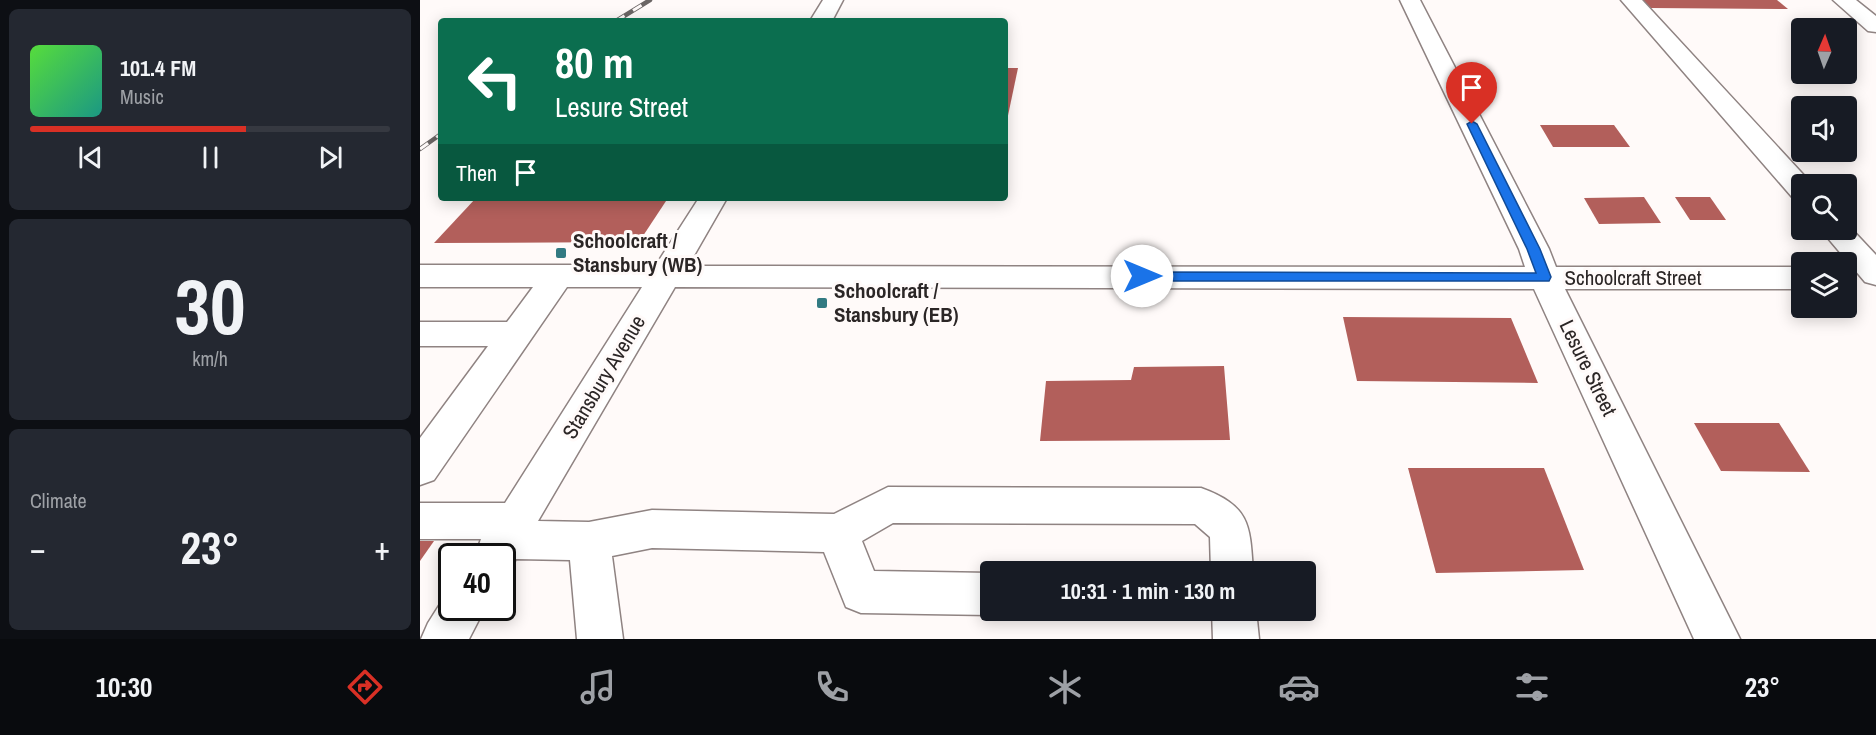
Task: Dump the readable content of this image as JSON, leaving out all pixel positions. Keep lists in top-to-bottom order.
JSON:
{
  "streets": {
    "street": ["Schoolcraft Street", "Lesure Street", "Stansbury Avenue"]
  },
  "crossings": [
    ["Schoolcraft Street", "Lesure Street"],
    ["Schoolcraft Street", "Stansbury Avenue"]
  ],
  "places": {
    "transit": ["Schoolcraft / Stansbury (WB)", "Schoolcraft / Stansbury (EB)"]
  },
  "north": "top",
  "page": {
    "turn": ["80 m", "Lesure Street"],
    "song": ["101.4 FM", "Music"],
    "then": "Then",
    "tile": [
      ["30", "km/h"],
      "Climate"
    ],
    "heat": ["−", "23°", "+"],
    "limit": "40",
    "trip": "10:31 · 1 min · 130 m",
    "tabs": ["10:30", "23°"]
  }
}
